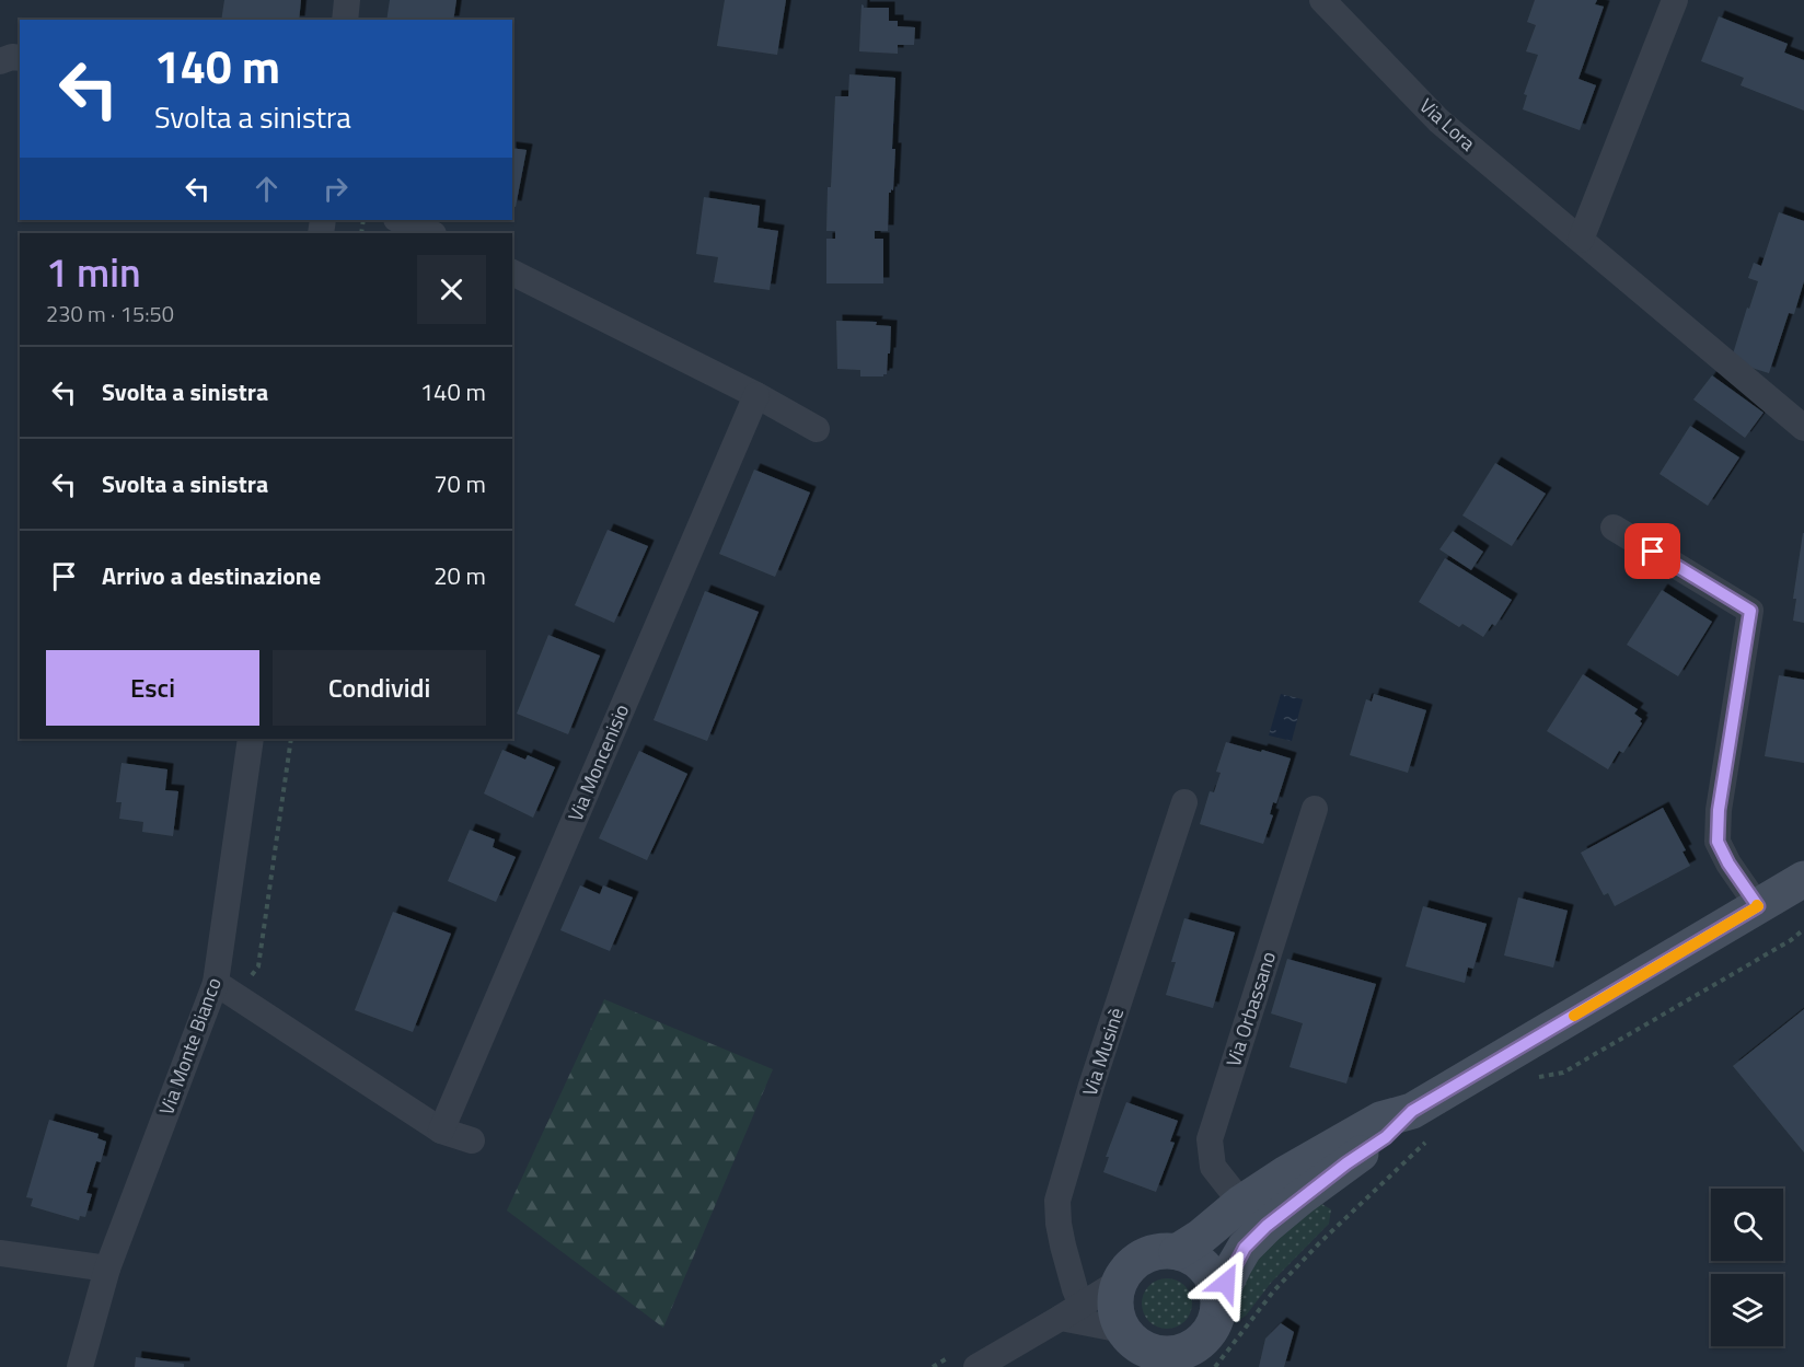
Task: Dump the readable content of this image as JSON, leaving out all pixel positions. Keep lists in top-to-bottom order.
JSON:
{
  "streets": {
    "street": [
      "Via Lora",
      "Via Moncenisio",
      "Via Orbassano",
      "Via Monte Bianco",
      "Via Musinè"
    ]
  },
  "page": {
    "turn": ["140 m", "Svolta a sinistra"],
    "heading": ["1 min", "230 m · 15:50"],
    "list": [
      {
        "name": "Svolta a sinistra",
        "value": "140 m"
      },
      {
        "name": "Svolta a sinistra",
        "value": "70 m"
      },
      {
        "name": "Arrivo a destinazione",
        "value": "20 m"
      }
    ],
    "buttons": ["Esci", "Condividi"]
  }
}
